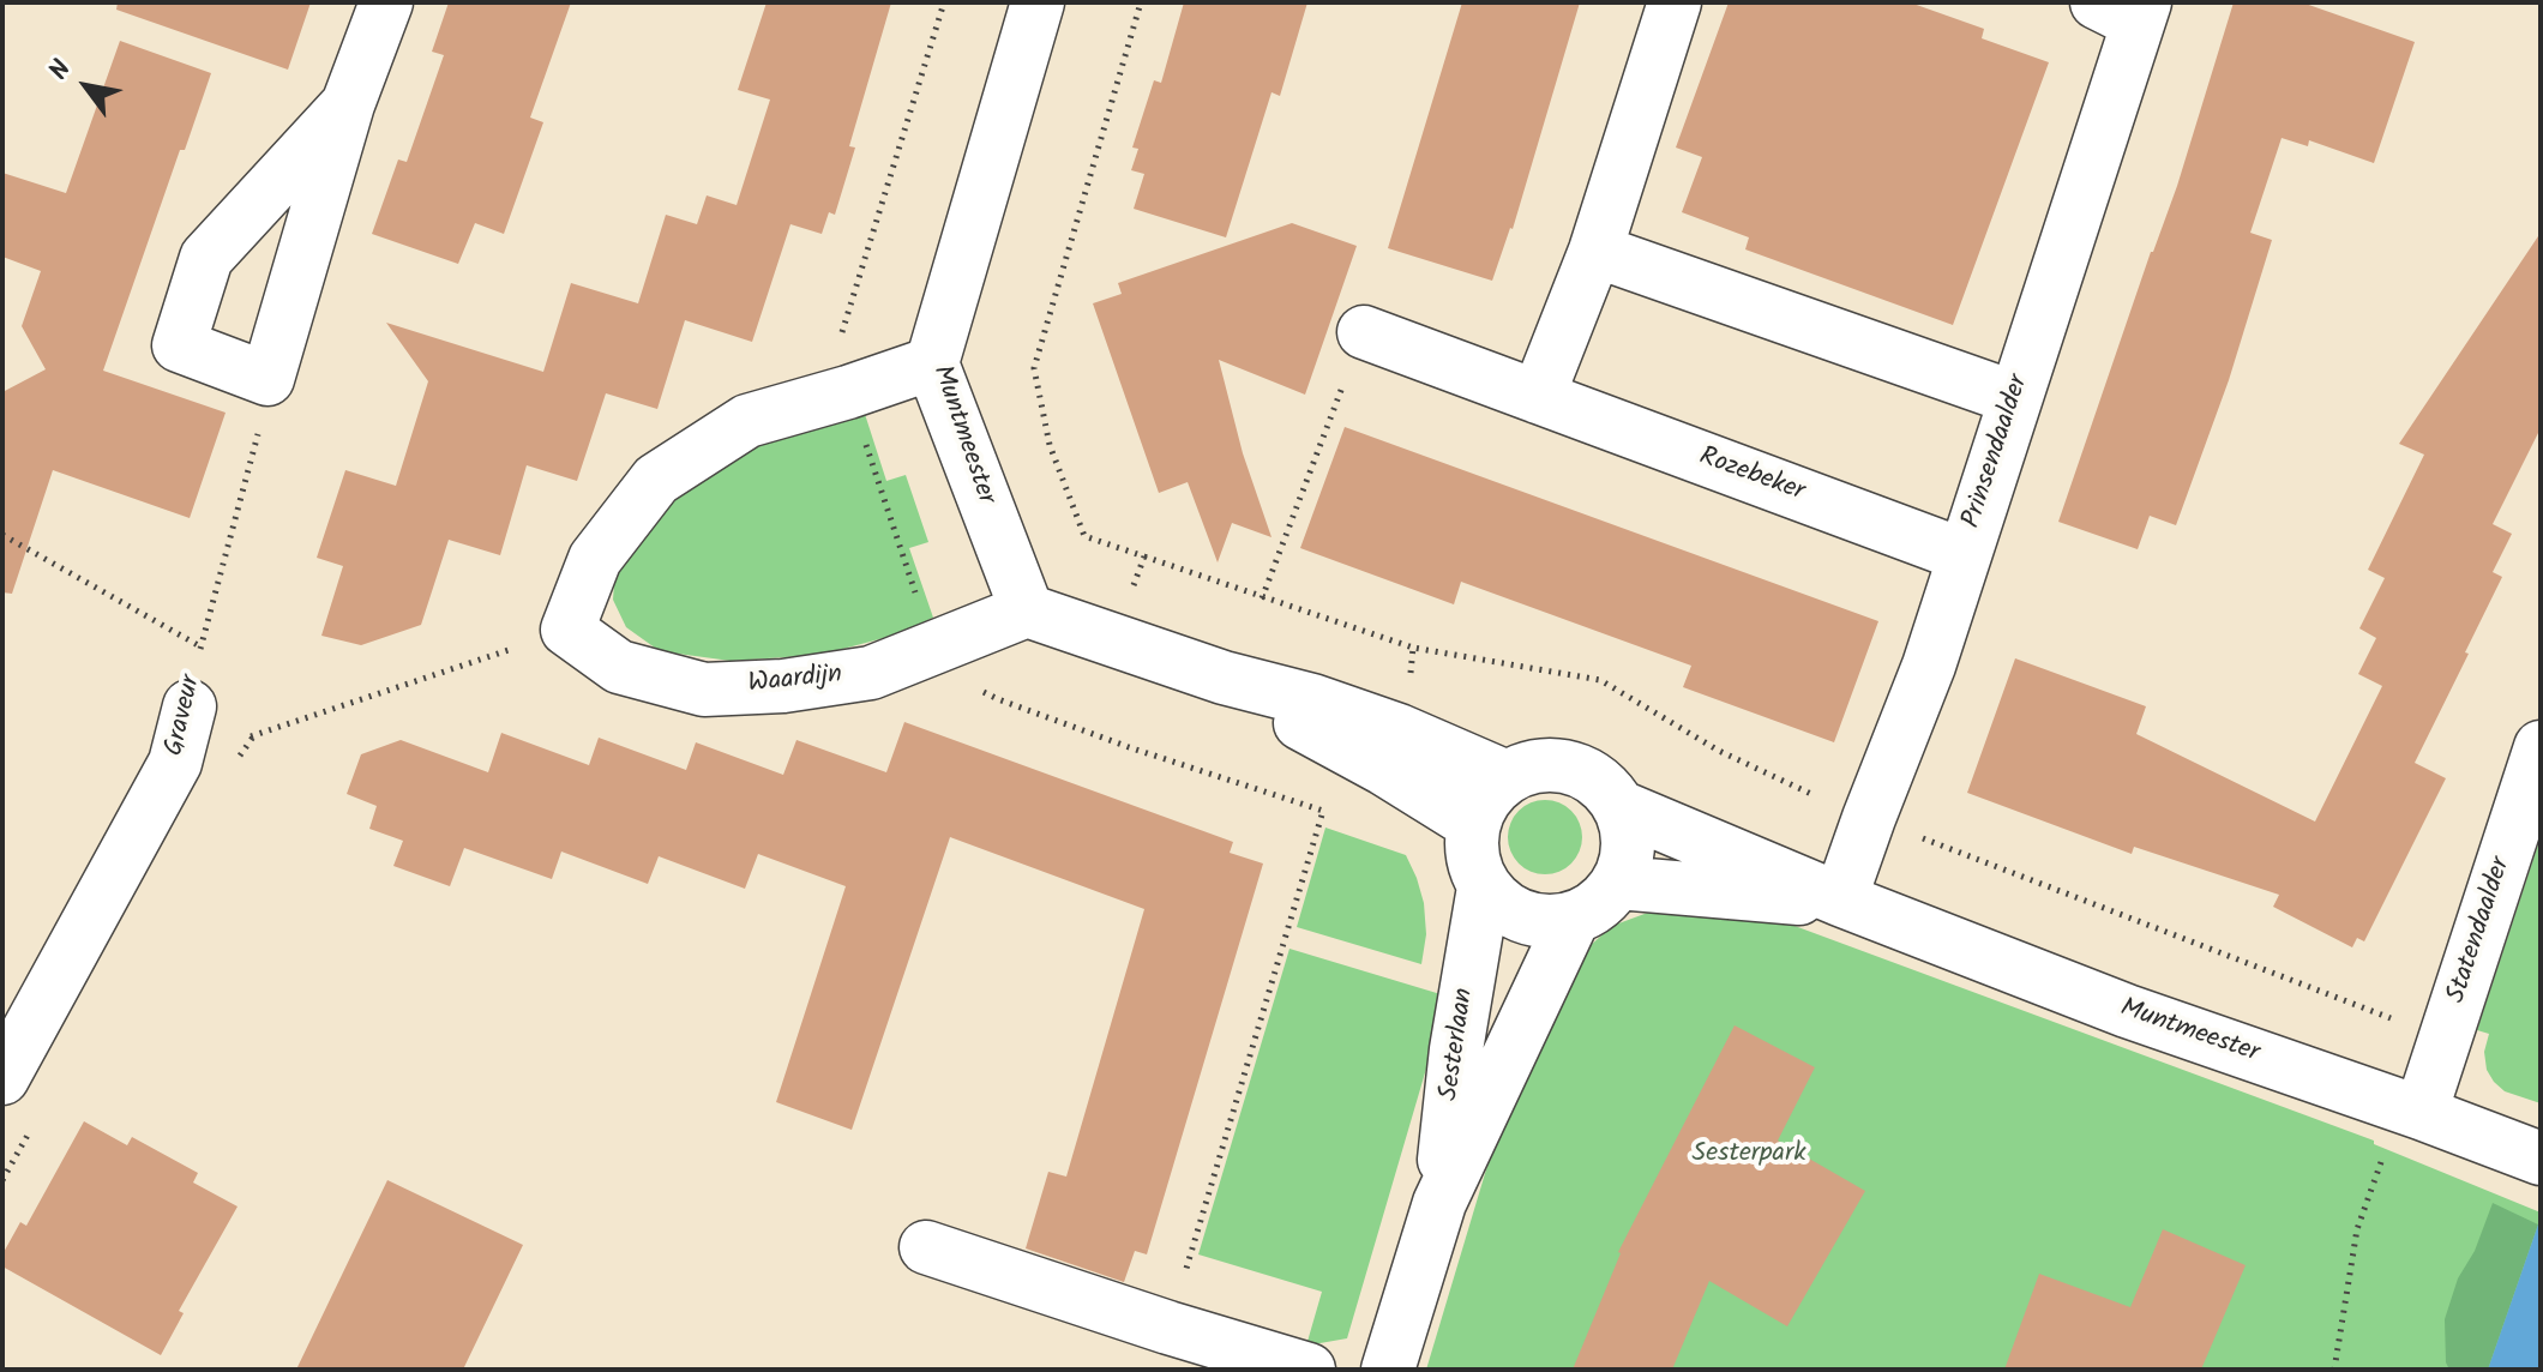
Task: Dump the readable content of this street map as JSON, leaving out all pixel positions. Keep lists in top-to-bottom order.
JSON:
{
  "streets": {
    "street": [
      "Muntmeester",
      "Prinsendaalder",
      "Rozebeker",
      "Waardijn",
      "Graveur",
      "Statendaalder",
      "Sesterlaan"
    ]
  },
  "crossings": [
    ["Muntmeester", "Prinsendaalder"],
    ["Muntmeester", "Waardijn"],
    ["Muntmeester", "Statendaalder"],
    ["Muntmeester", "Sesterlaan"],
    ["Prinsendaalder", "Rozebeker"]
  ],
  "parks": ["Sesterpark"],
  "north": "top left"
}
